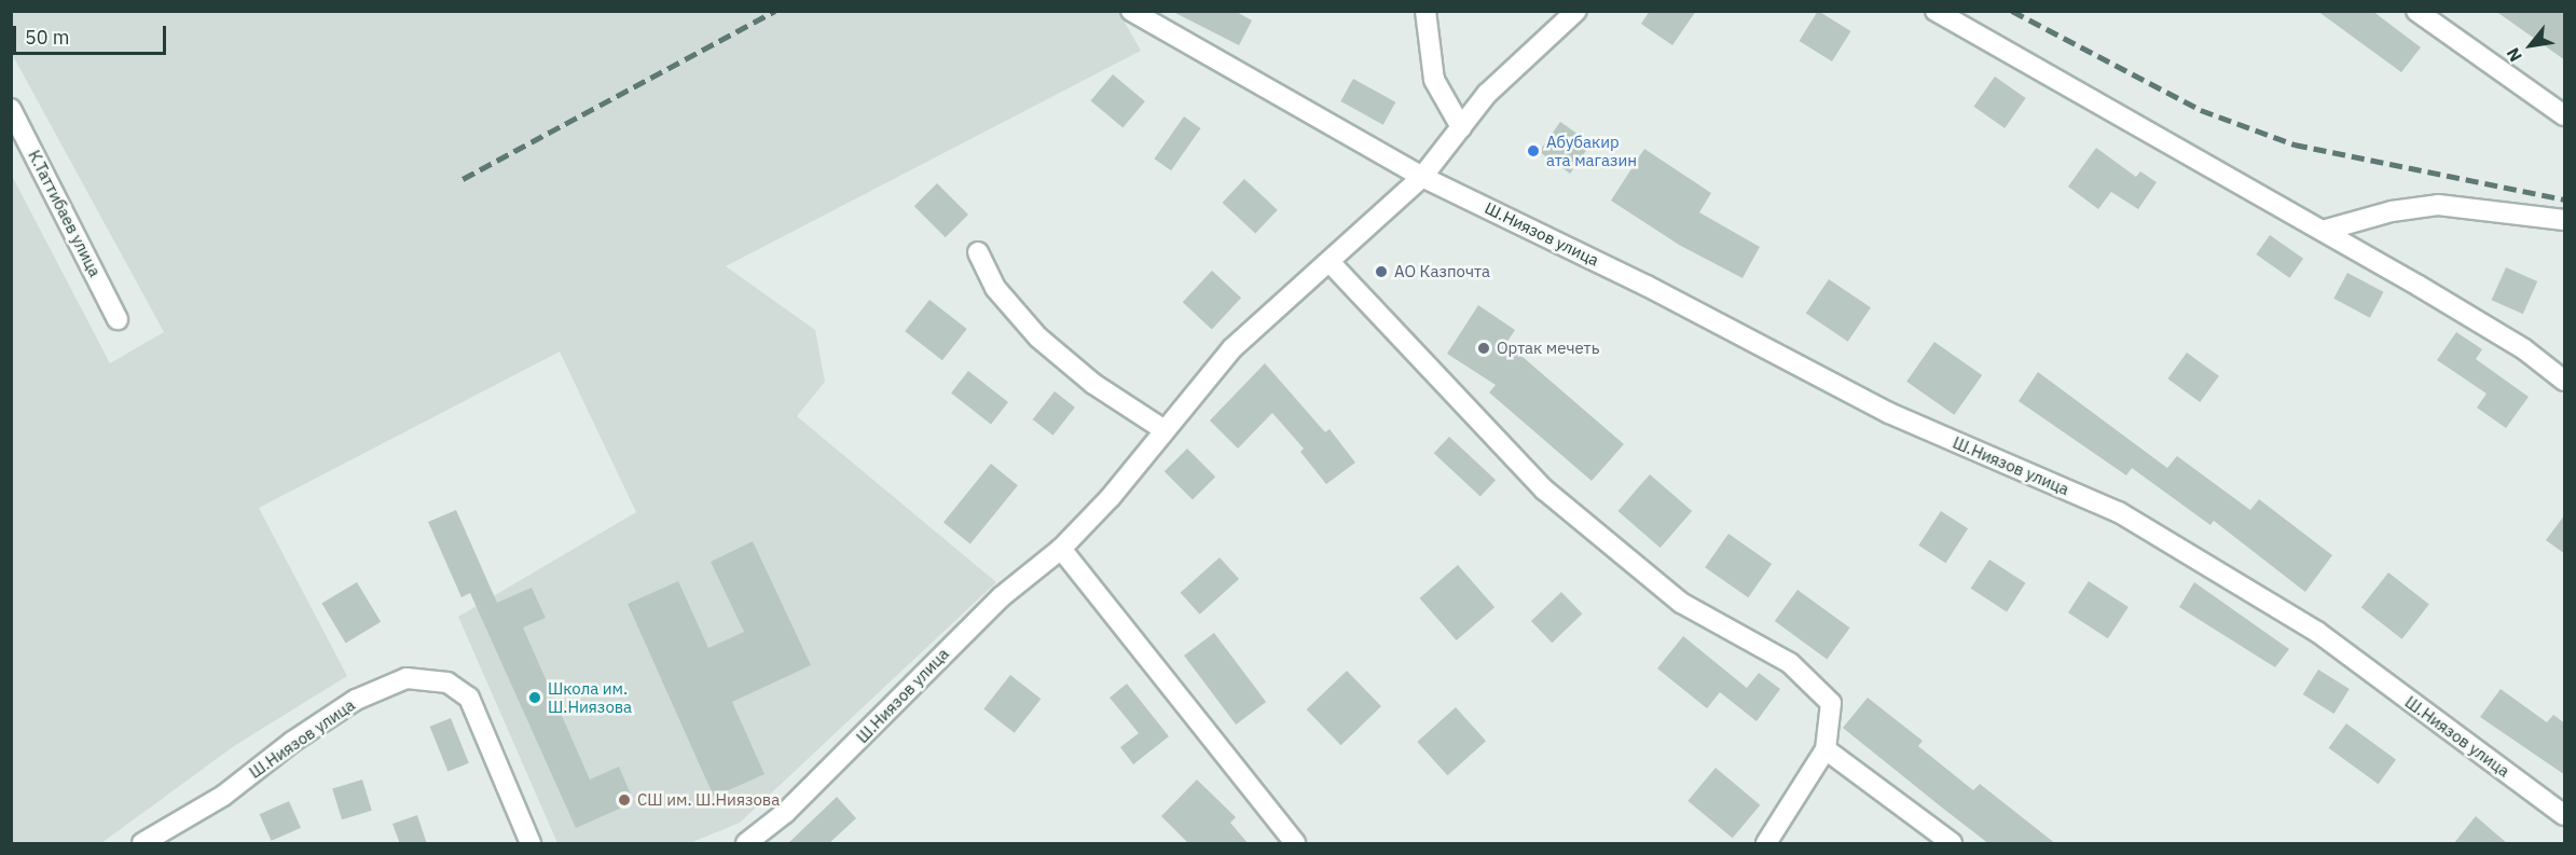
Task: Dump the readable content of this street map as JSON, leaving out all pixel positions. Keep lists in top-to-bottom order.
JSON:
{
  "streets": {
    "street": ["К.Таттибаев улица", "Ш.Ниязов улица"]
  },
  "places": [
    "Абубакир ата магазин",
    "АО Казпочта",
    "Ортак мечеть",
    "Школа им. Ш.Ниязова",
    "СШ им. Ш.Ниязова"
  ],
  "scale_bar": "50 m",
  "north": "bottom left"
}
